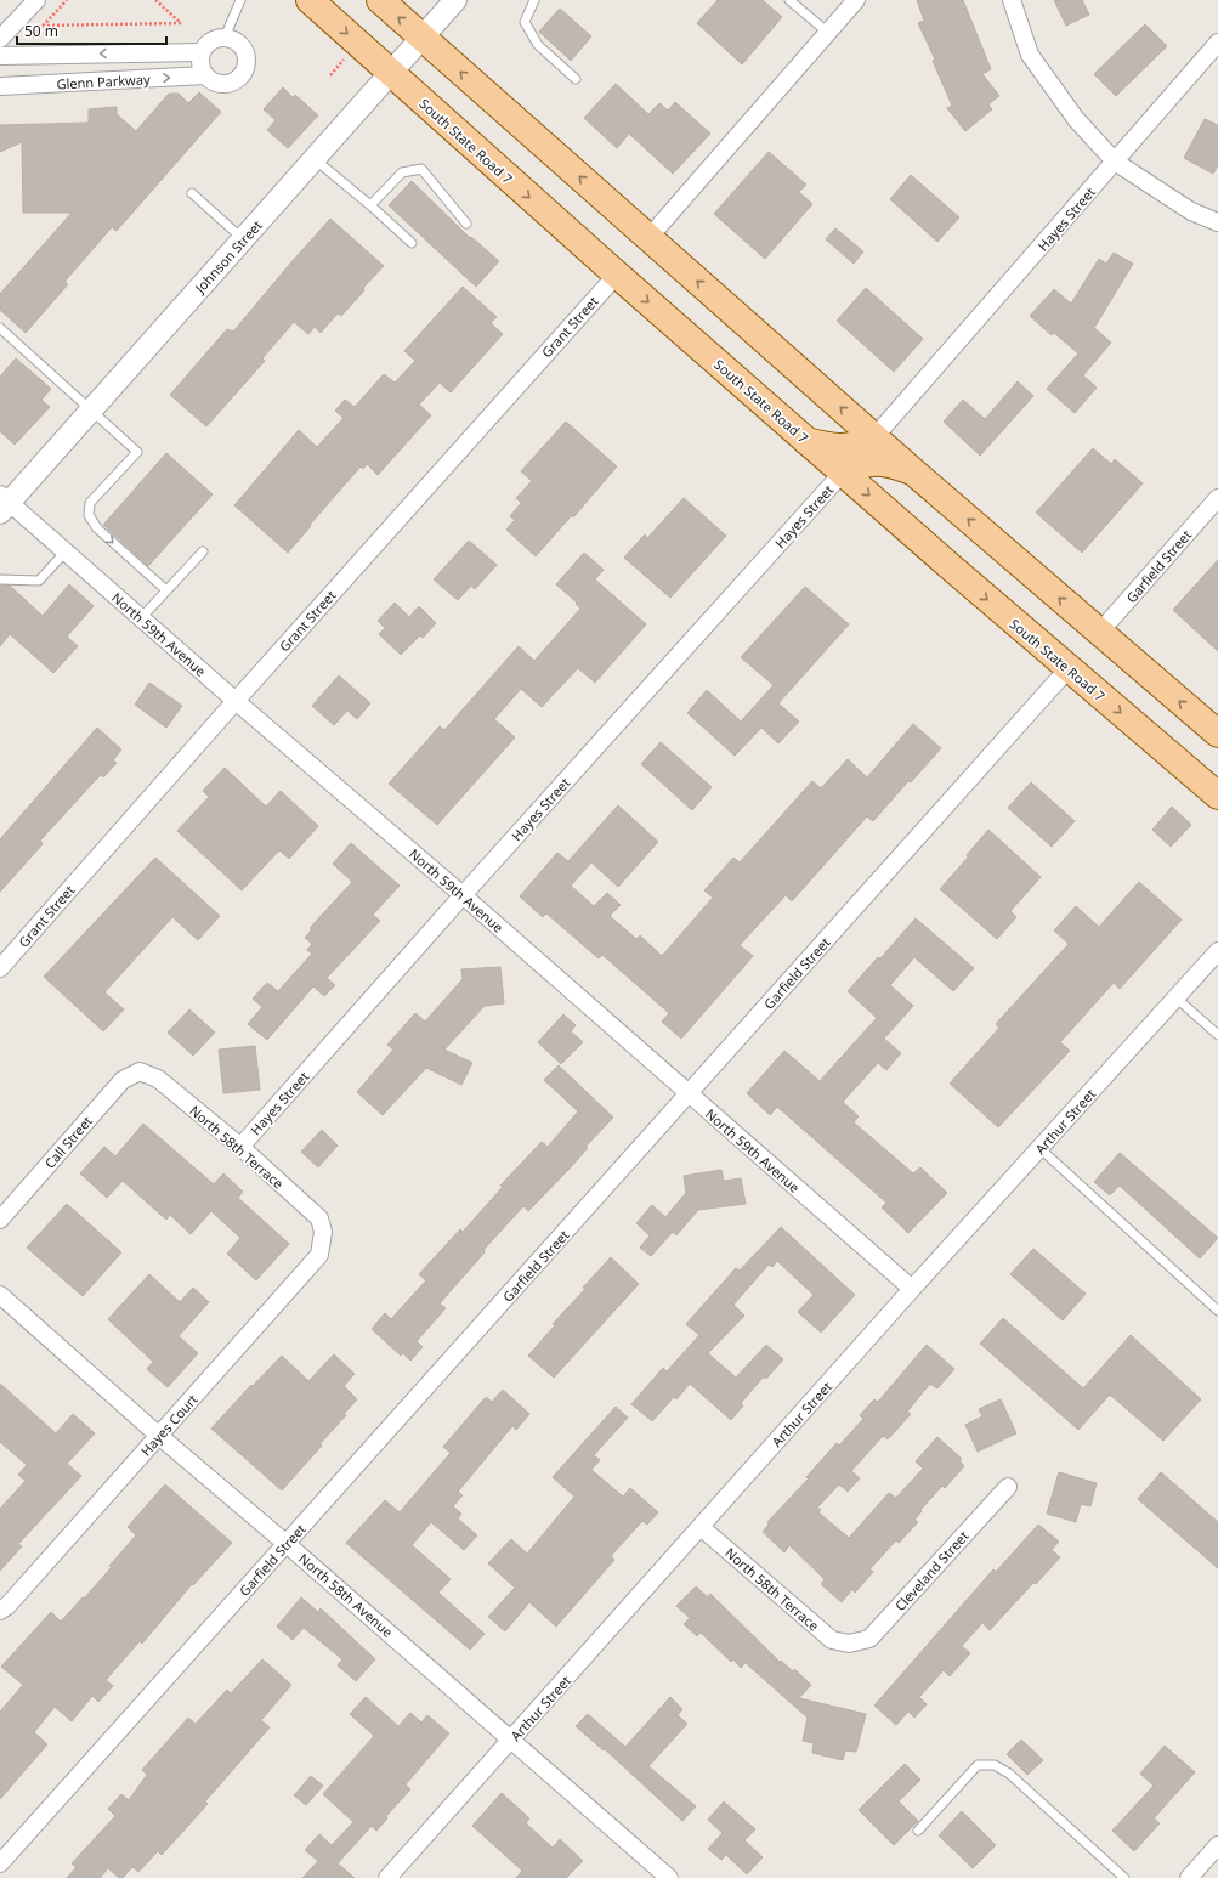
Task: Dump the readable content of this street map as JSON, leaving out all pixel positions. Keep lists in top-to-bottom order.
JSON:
{
  "streets": {
    "main road": ["South State Road 7"],
    "street": [
      "Glenn Parkway",
      "Hayes Street",
      "Johnson Street",
      "Grant Street",
      "Garfield Street",
      "North 59th Avenue",
      "Arthur Street",
      "Call Street",
      "North 58th Terrace",
      "Hayes Court",
      "Cleveland Street",
      "North 58th Avenue"
    ]
  },
  "crossings": [
    ["South State Road 7", "Hayes Street"],
    ["South State Road 7", "Johnson Street"],
    ["South State Road 7", "Grant Street"],
    ["South State Road 7", "Garfield Street"],
    ["Hayes Street", "North 59th Avenue"],
    ["Hayes Street", "North 58th Terrace"],
    ["Johnson Street", "North 59th Avenue"],
    ["Grant Street", "North 59th Avenue"],
    ["Garfield Street", "North 59th Avenue"],
    ["Garfield Street", "North 58th Avenue"],
    ["North 59th Avenue", "Arthur Street"],
    ["Arthur Street", "North 58th Terrace"],
    ["Arthur Street", "North 58th Avenue"],
    ["Call Street", "North 58th Terrace"],
    ["North 58th Terrace", "Hayes Court"],
    ["North 58th Terrace", "Cleveland Street"],
    ["Hayes Court", "North 58th Avenue"]
  ],
  "scale_bar": "50 m"
}
